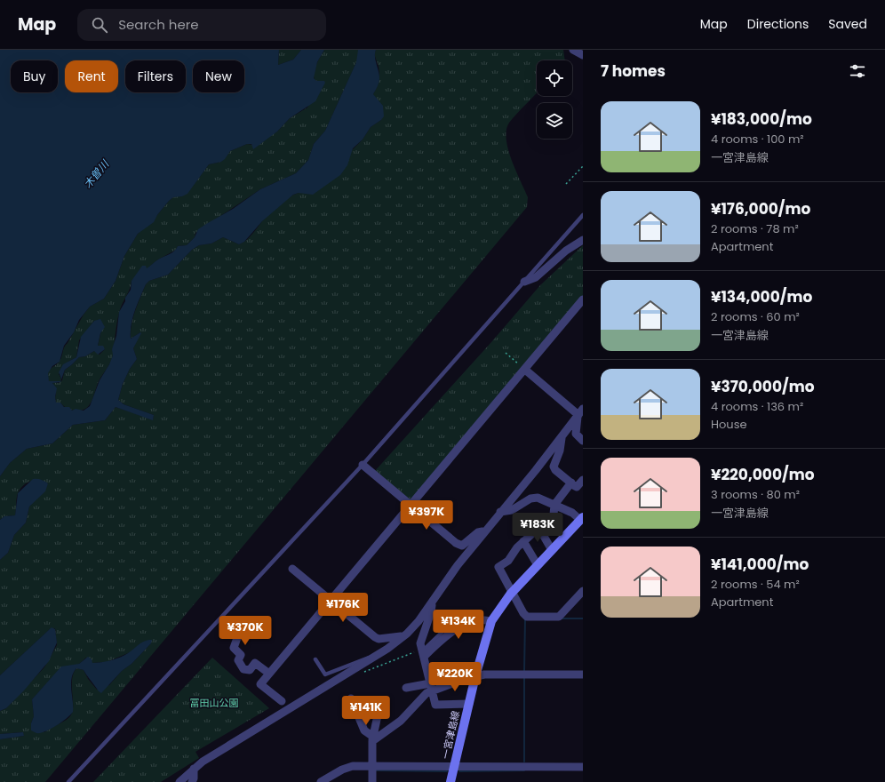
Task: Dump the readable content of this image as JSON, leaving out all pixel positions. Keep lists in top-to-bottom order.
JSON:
{
  "streets": {
    "main road": ["一宮津島線"]
  },
  "water": ["木曽川"],
  "parks": ["冨田山公園"],
  "page": {
    "header": "Map",
    "search": "Search here",
    "nav": ["Map", "Directions", "Saved"],
    "heading": "7 homes",
    "chip": [
      "Buy",
      "Rent",
      "Filters",
      "New"
    ],
    "list": [
      {
        "name": "¥183,000/mo",
        "note": "4 rooms · 100 m² · 一宮津島線"
      },
      {
        "name": "¥176,000/mo",
        "note": "2 rooms · 78 m² · Apartment"
      },
      {
        "name": "¥134,000/mo",
        "note": "2 rooms · 60 m² · 一宮津島線"
      },
      {
        "name": "¥370,000/mo",
        "note": "4 rooms · 136 m² · House"
      },
      {
        "name": "¥220,000/mo",
        "note": "3 rooms · 80 m² · 一宮津島線"
      },
      {
        "name": "¥141,000/mo",
        "note": "2 rooms · 54 m² · Apartment"
      }
    ],
    "price": [
      "¥397K",
      "¥183K",
      "¥176K",
      "¥134K",
      "¥370K",
      "¥220K",
      "¥141K"
    ]
  }
}
